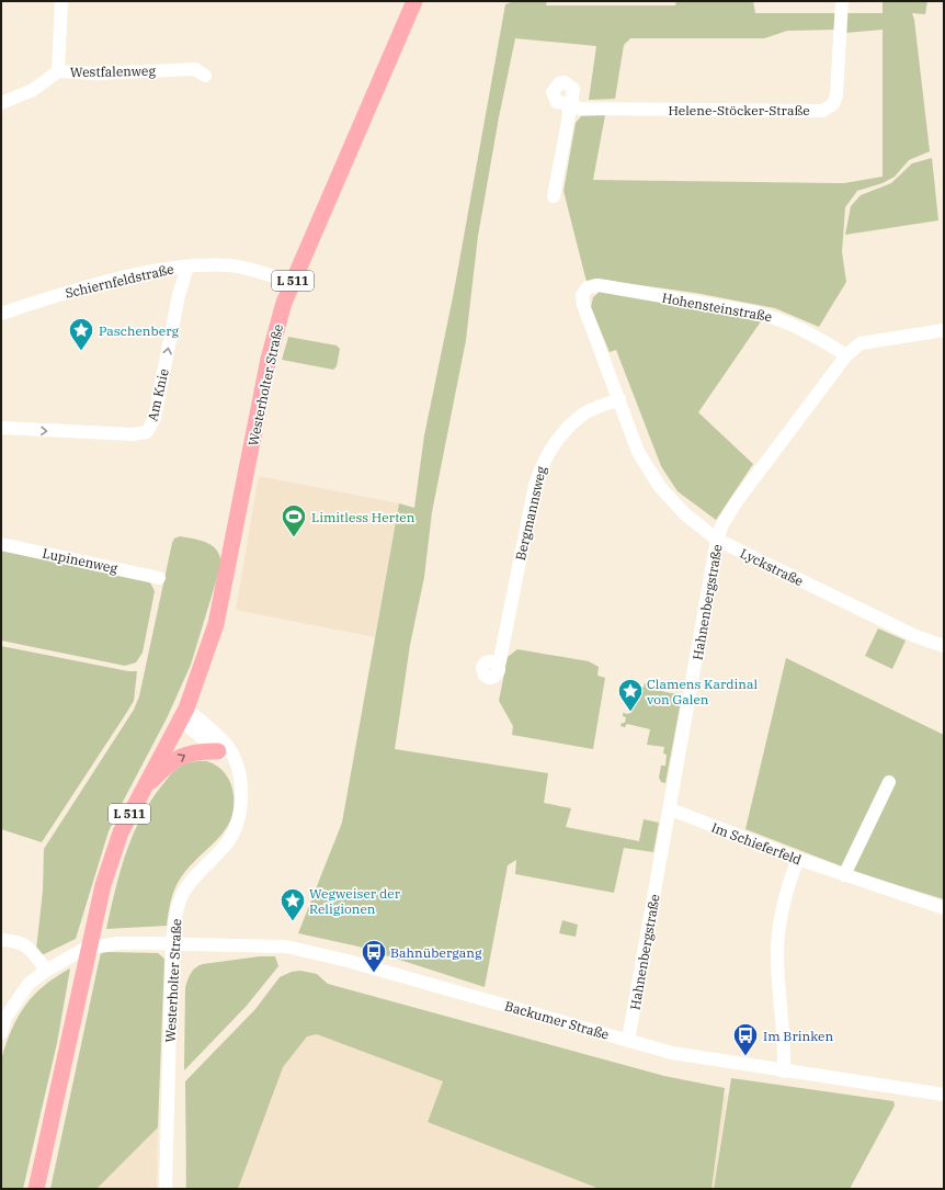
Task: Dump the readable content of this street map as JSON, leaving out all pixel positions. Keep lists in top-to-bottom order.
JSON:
{
  "streets": {
    "main road": ["L 511", "Westerholter Straße"],
    "street": [
      "Westfalenweg",
      "Helene-Stöcker-Straße",
      "Schiernfeldstraße",
      "Hohensteinstraße",
      "Am Knie",
      "Bergmannsweg",
      "Lupinenweg",
      "Lyckstraße",
      "Hahnenbergstraße",
      "Im Schieferfeld",
      "Backumer Straße"
    ]
  },
  "crossings": [
    ["Schiernfeldstraße", "Westerholter Straße"],
    ["Schiernfeldstraße", "Am Knie"],
    ["L 511", "Westerholter Straße"],
    ["Hohensteinstraße", "Lyckstraße"],
    ["Hohensteinstraße", "Hahnenbergstraße"],
    ["Westerholter Straße", "Backumer Straße"],
    ["Bergmannsweg", "Lyckstraße"],
    ["Lyckstraße", "Hahnenbergstraße"],
    ["Hahnenbergstraße", "Im Schieferfeld"],
    ["Hahnenbergstraße", "Backumer Straße"]
  ],
  "places": {
    "place": ["Paschenberg", "Clamens Kardinal von Galen", "Wegweiser der Religionen"],
    "sports": ["Limitless Herten"],
    "bus stop": ["Bahnübergang", "Im Brinken"]
  }
}
